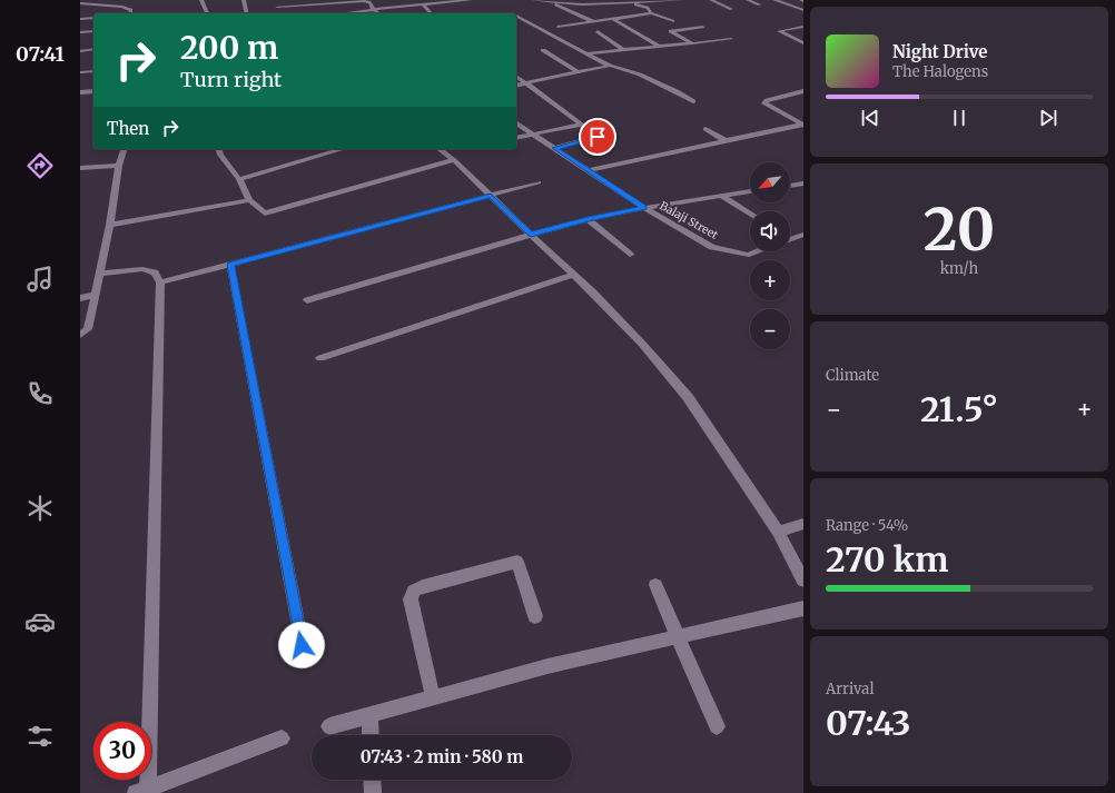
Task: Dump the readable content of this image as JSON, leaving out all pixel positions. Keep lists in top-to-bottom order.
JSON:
{
  "streets": {
    "street": ["Balaji Street"]
  },
  "north": "bottom left",
  "page": {
    "tabs": "07:41",
    "turn": ["200 m", "Turn right"],
    "song": ["Night Drive", "The Halogens"],
    "then": "Then",
    "map_buttons": ["+", "−"],
    "tile": [
      ["20", "km/h"],
      "Climate",
      ["Range · 54%", "270 km"],
      ["Arrival", "07:43"]
    ],
    "heat": ["−", "21.5°", "+"],
    "limit": "30",
    "trip": "07:43 · 2 min · 580 m"
  }
}
